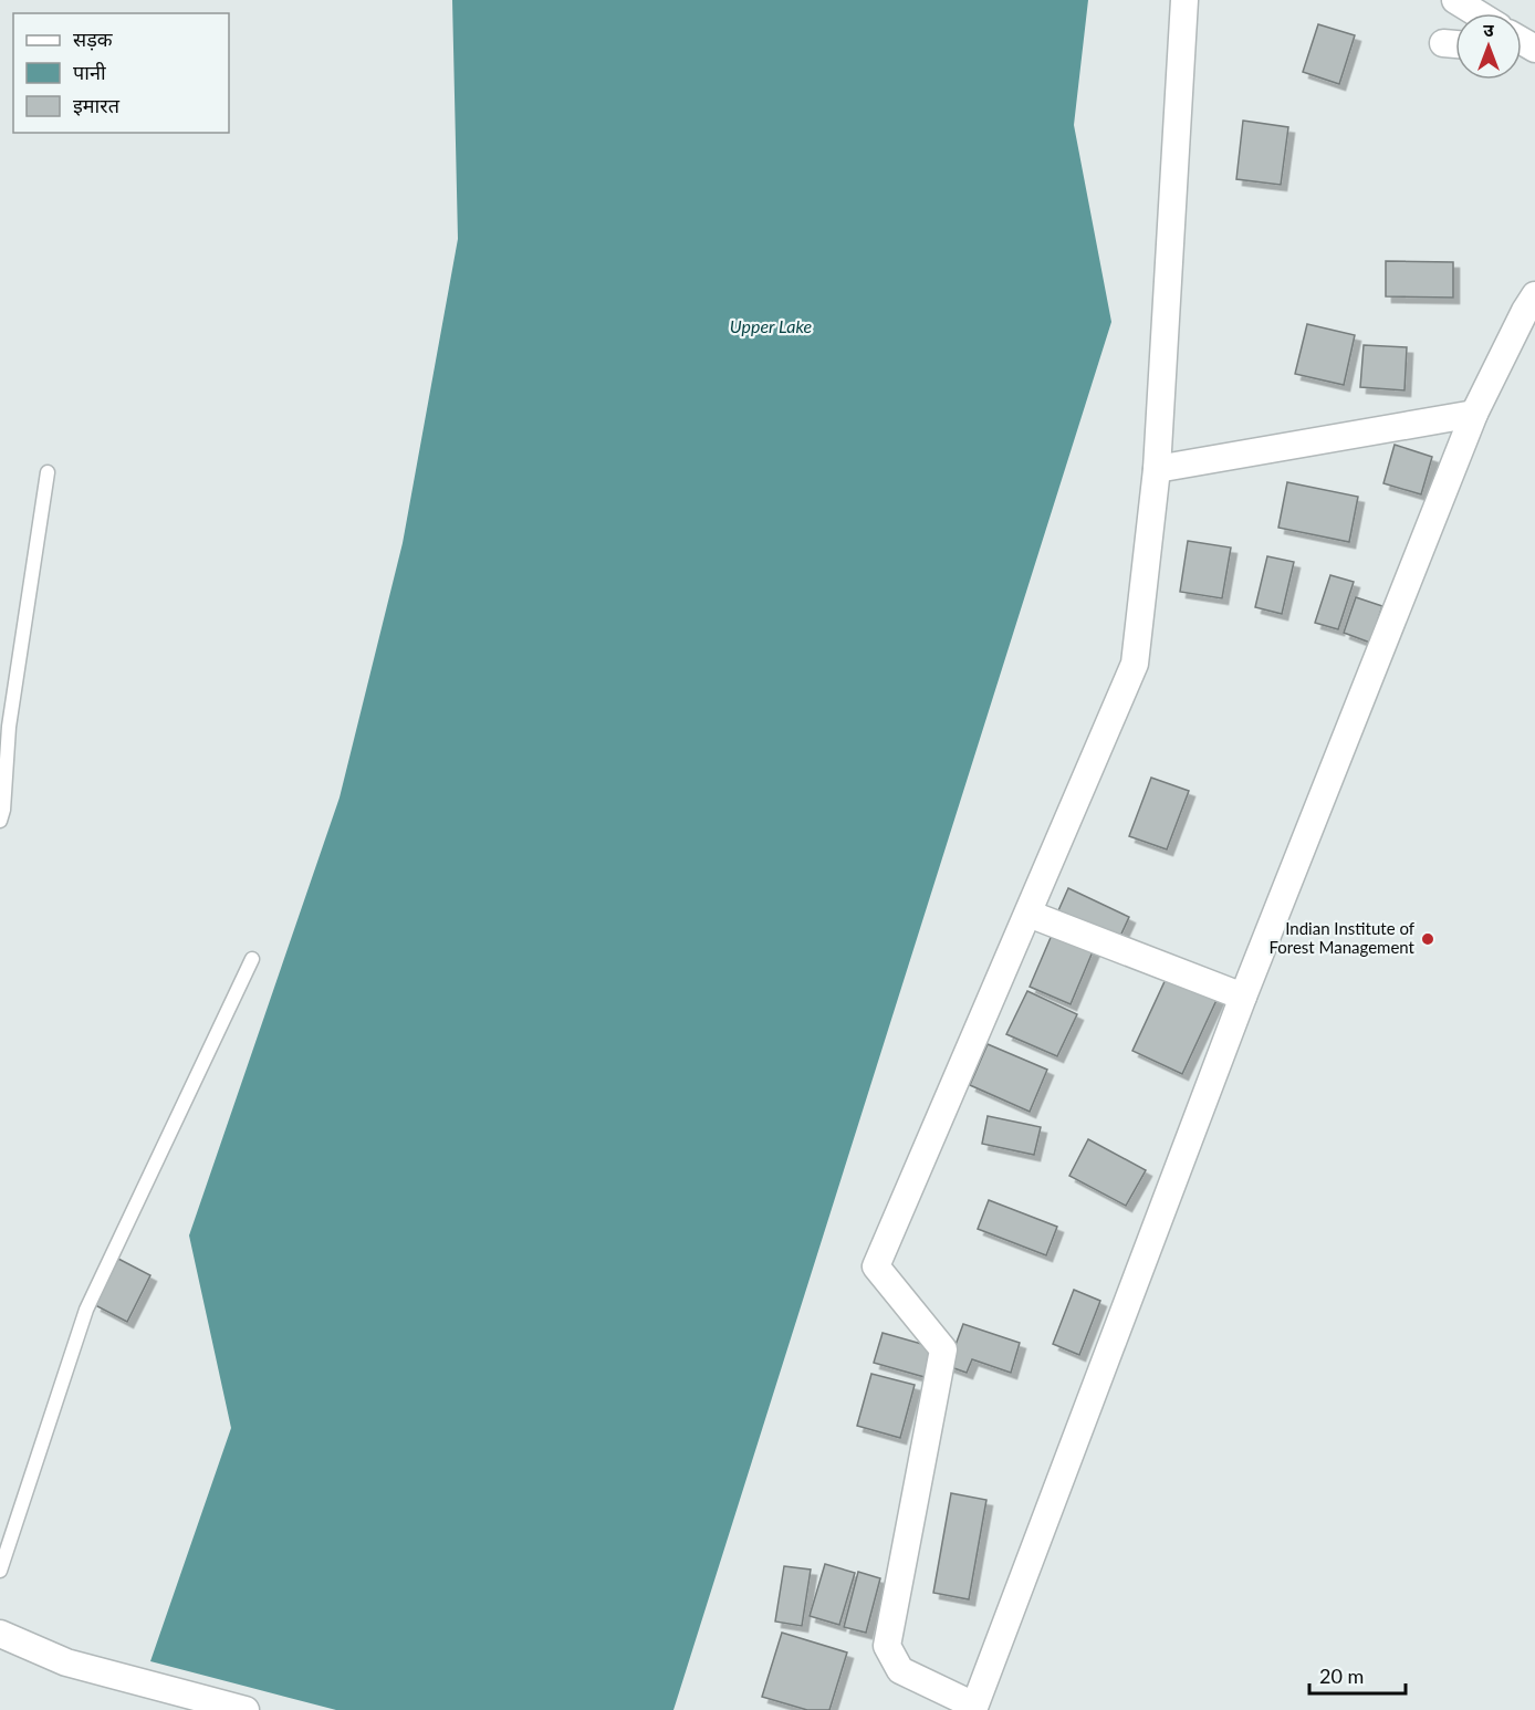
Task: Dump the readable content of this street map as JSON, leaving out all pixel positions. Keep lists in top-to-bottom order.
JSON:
{
  "water": ["Upper Lake"],
  "places": ["Indian Institute of Forest Management"],
  "legend": ["सड़क", "पानी", "इमारत"],
  "scale_bar": "20 m",
  "north": "top"
}
